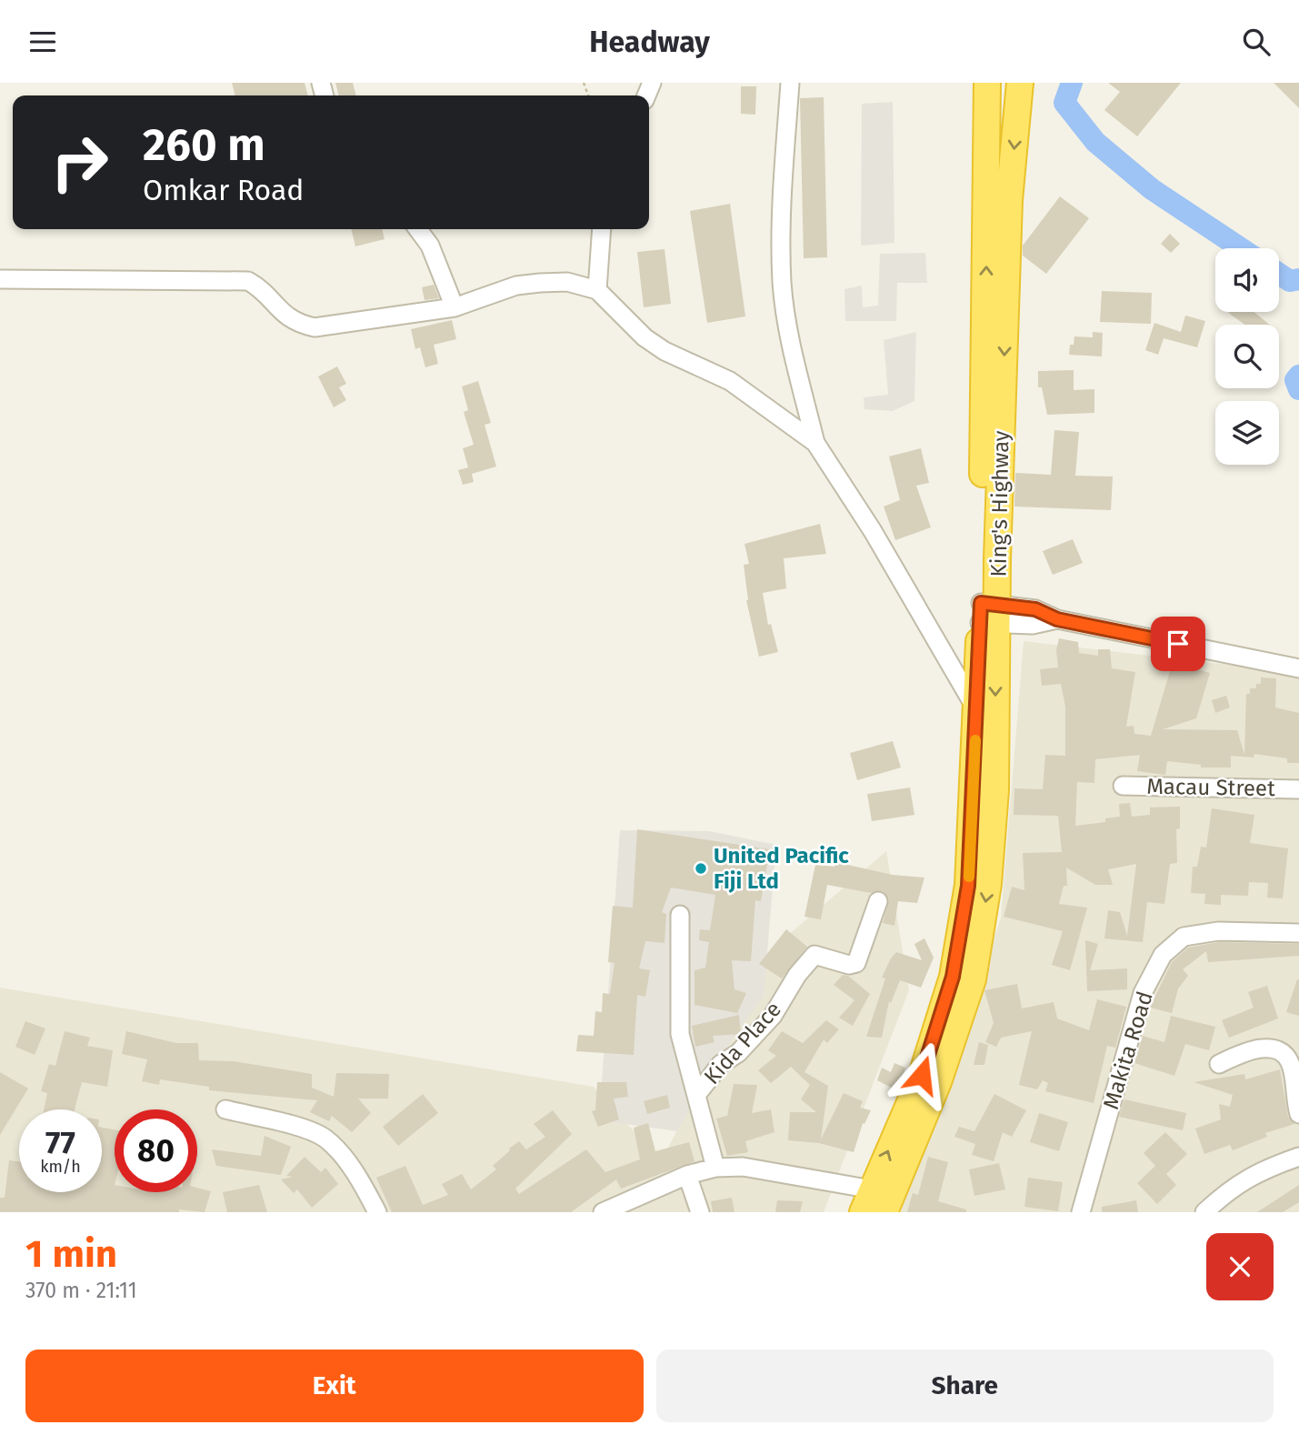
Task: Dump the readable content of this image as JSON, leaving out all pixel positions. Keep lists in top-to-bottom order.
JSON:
{
  "streets": {
    "highway": ["King's Highway"],
    "street": ["Macau Street", "Kida Place", "Makita Road"]
  },
  "places": ["United Pacific Fiji Ltd"],
  "page": {
    "header": "Headway",
    "turn": ["260 m", "Omkar Road"],
    "speed": "77 km/h",
    "limit": "80",
    "heading": ["1 min", "370 m · 21:11"],
    "buttons": ["Exit", "Share"]
  }
}
